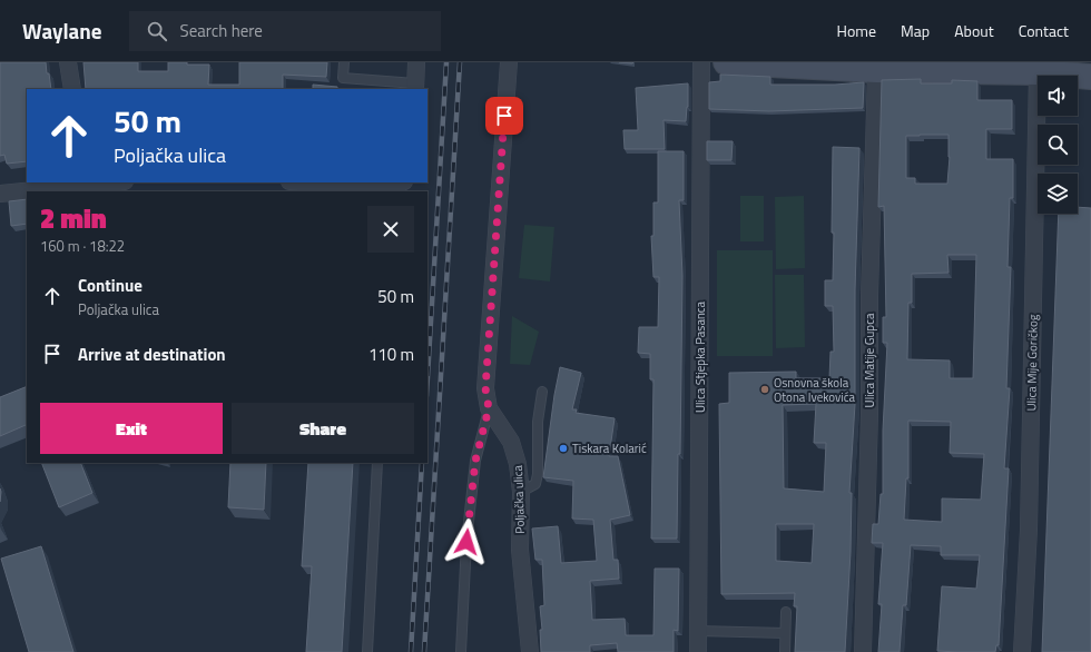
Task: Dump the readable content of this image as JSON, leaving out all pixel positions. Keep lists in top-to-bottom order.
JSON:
{
  "streets": {
    "street": [
      "Ulica Stjepka Pasanca",
      "Ulica Matije Gupca",
      "Ulica Mije Goričkog",
      "Poljačka ulica"
    ]
  },
  "places": ["Osnovna škola Otona Ivekovića", "Tiskara Kolarić"],
  "page": {
    "header": "Waylane",
    "search": "Search here",
    "nav": [
      "Home",
      "Map",
      "About",
      "Contact"
    ],
    "turn": ["50 m", "Poljačka ulica"],
    "heading": ["2 min", "160 m · 18:22"],
    "list": [
      {
        "name": "Continue",
        "note": "Poljačka ulica",
        "value": "50 m"
      },
      {
        "name": "Arrive at destination",
        "value": "110 m"
      }
    ],
    "buttons": ["Exit", "Share"]
  }
}
